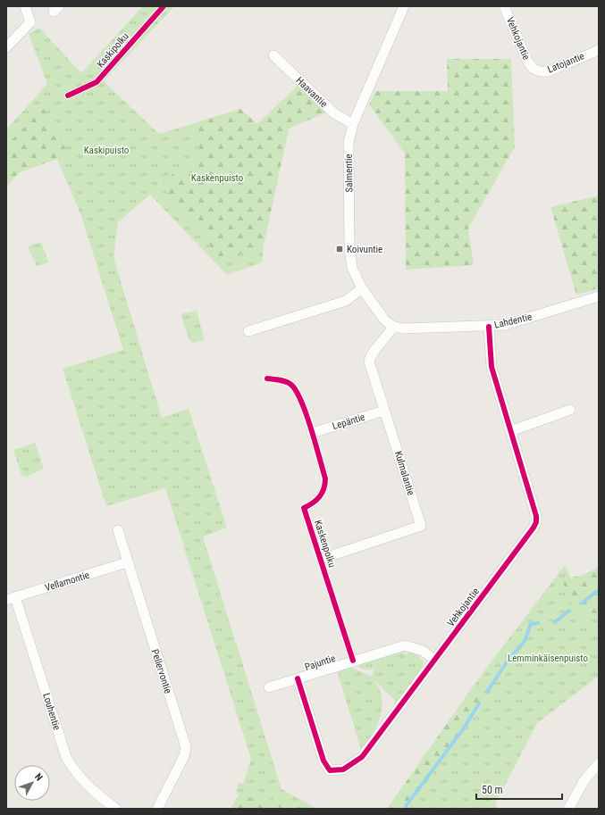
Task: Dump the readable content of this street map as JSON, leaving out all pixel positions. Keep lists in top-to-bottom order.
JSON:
{
  "streets": {
    "street": [
      "Vehkojantie",
      "Latojantie",
      "Haavantie",
      "Salmentie",
      "Lahdentie",
      "Lepäntie",
      "Kulmalantie",
      "Vellamontie",
      "Pajuntie",
      "Pellervontie",
      "Louhentie"
    ],
    "cycle path": ["Kaskipolku", "Kaskenpolku"]
  },
  "crossings": [
    ["Vehkojantie", "Latojantie"],
    ["Vehkojantie", "Lahdentie"],
    ["Vehkojantie", "Pajuntie"],
    ["Haavantie", "Salmentie"],
    ["Salmentie", "Lahdentie"],
    ["Salmentie", "Kulmalantie"],
    ["Lahdentie", "Kulmalantie"],
    ["Lepäntie", "Kulmalantie"],
    ["Vellamontie", "Pellervontie"],
    ["Vellamontie", "Louhentie"]
  ],
  "parks": ["Kaskipuisto", "Kaskenpuisto", "Lemminkäisenpuisto"],
  "places": {
    "transit": ["Koivuntie"]
  },
  "scale_bar": "50 m",
  "north": "top right"
}
